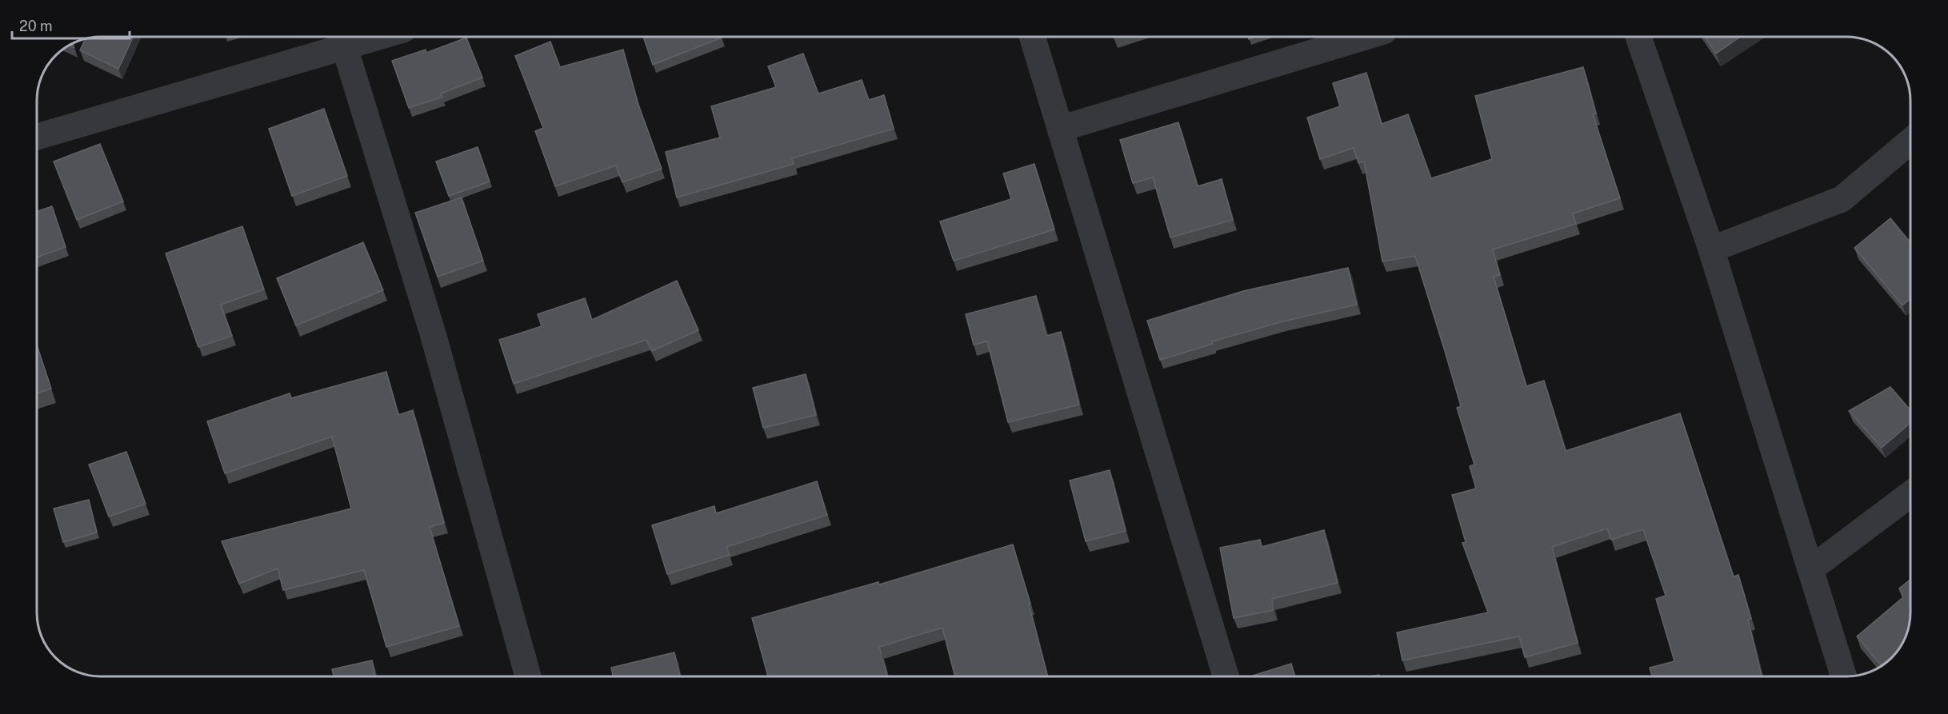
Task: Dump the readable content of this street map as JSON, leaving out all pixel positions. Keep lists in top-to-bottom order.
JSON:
{
  "scale_bar": "20 m"
}
